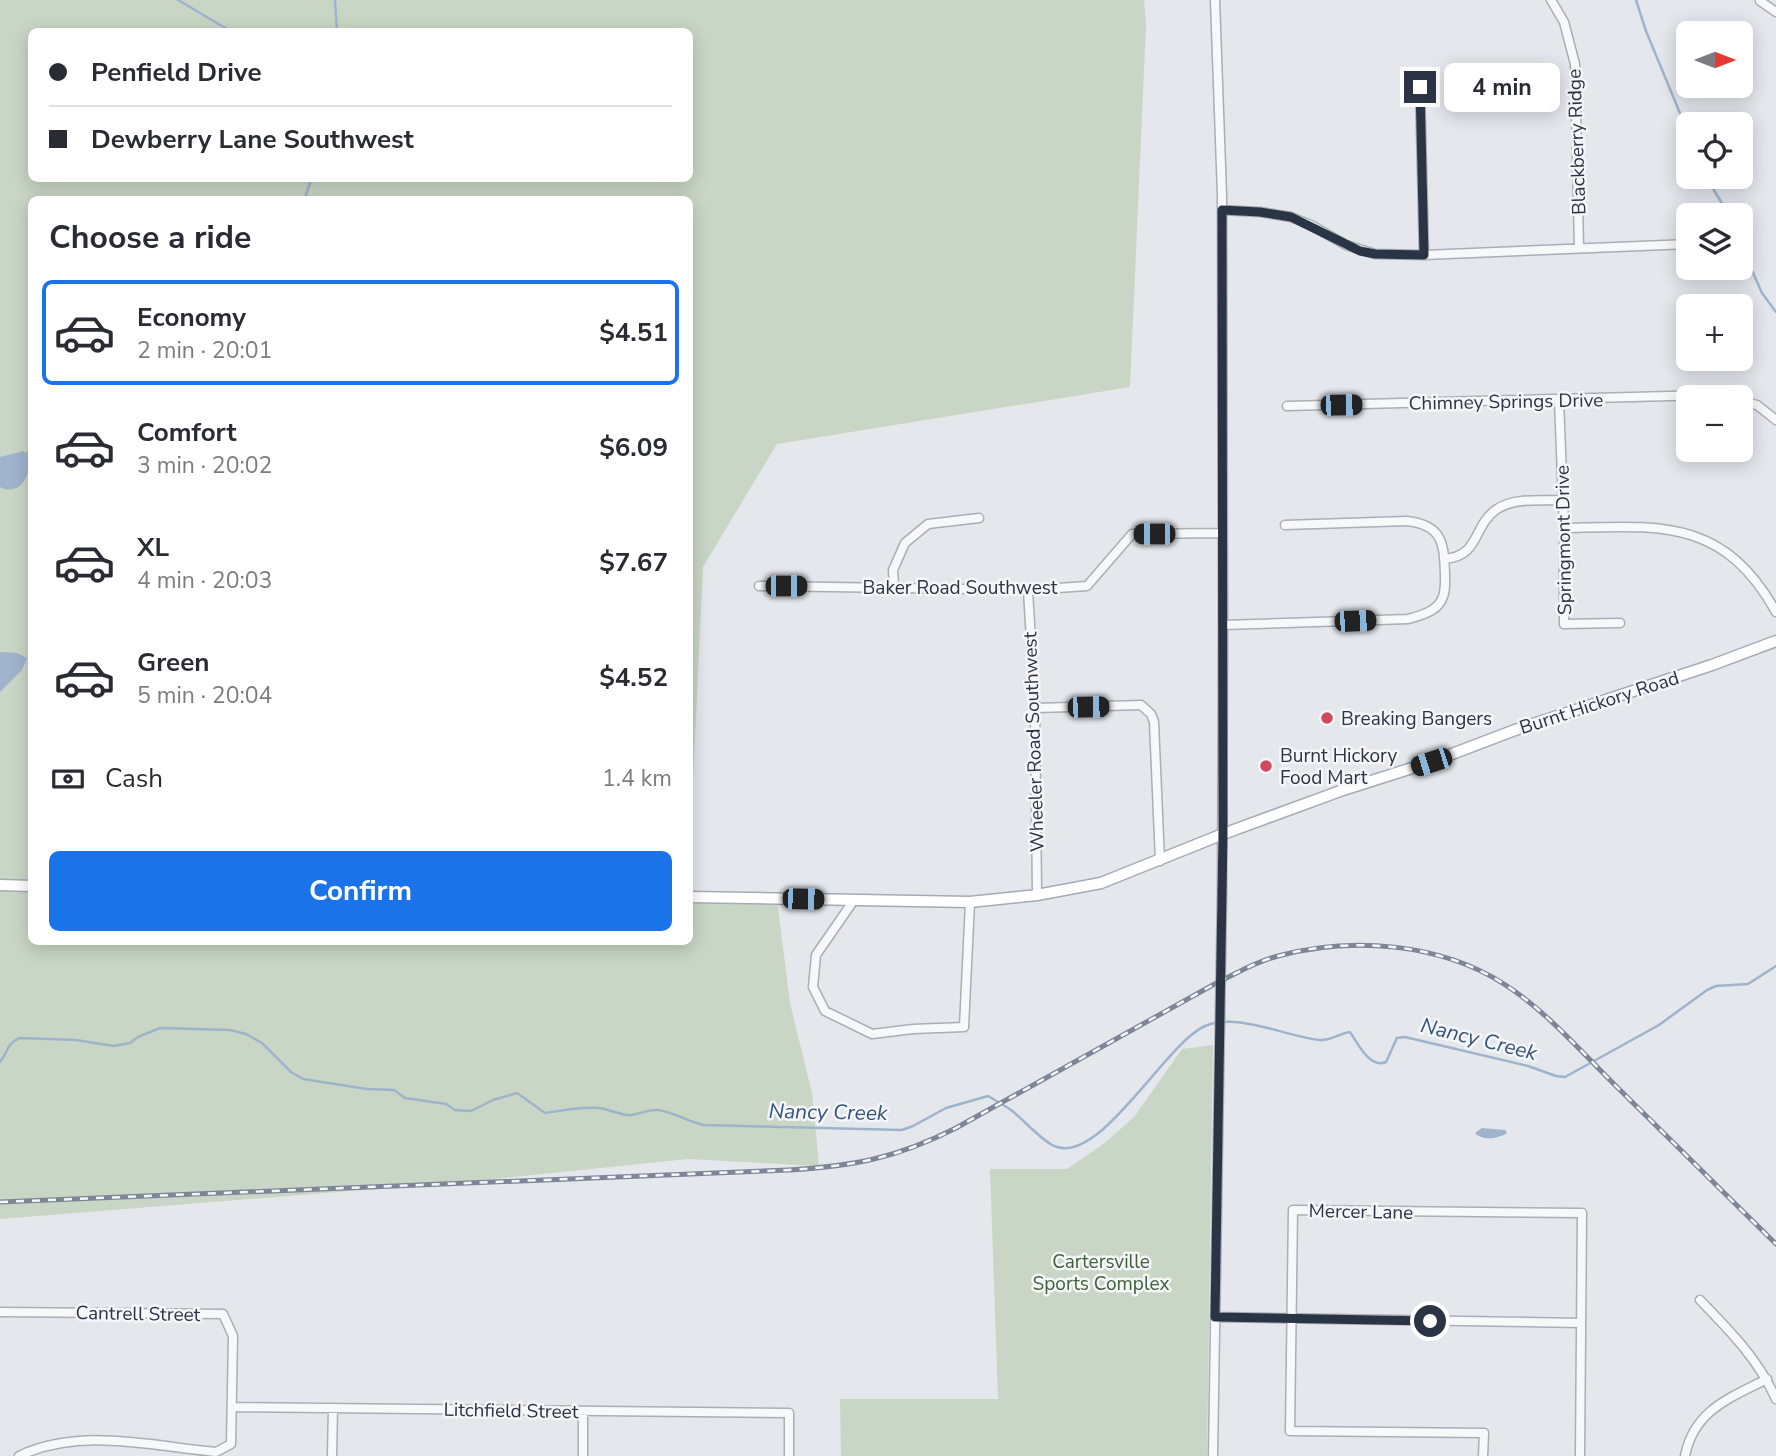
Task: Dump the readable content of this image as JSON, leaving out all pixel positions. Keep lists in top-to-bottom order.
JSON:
{
  "streets": {
    "main road": ["Burnt Hickory Road"],
    "street": [
      "Blackberry Ridge",
      "Chimney Springs Drive",
      "Springmont Drive",
      "Baker Road Southwest",
      "Wheeler Road Southwest",
      "Mercer Lane",
      "Cantrell Street",
      "Litchfield Street"
    ]
  },
  "crossings": [
    ["Chimney Springs Drive", "Springmont Drive"],
    ["Baker Road Southwest", "Wheeler Road Southwest"],
    ["Burnt Hickory Road", "Wheeler Road Southwest"],
    ["Cantrell Street", "Litchfield Street"]
  ],
  "water": ["Nancy Creek"],
  "parks": ["Cartersville Sports Complex"],
  "places": ["Breaking Bangers", "Burnt Hickory Food Mart"],
  "north": "right",
  "page": {
    "map_buttons": ["+", "−"],
    "banner": ["Penfield Drive", "Dewberry Lane Southwest"],
    "bubble": "4 min",
    "heading": "Choose a ride",
    "list": [
      {
        "name": "Economy",
        "note": "2 min · 20:01",
        "value": "$4.51"
      },
      {
        "name": "Comfort",
        "note": "3 min · 20:02",
        "value": "$6.09"
      },
      {
        "name": "XL",
        "note": "4 min · 20:03",
        "value": "$7.67"
      },
      {
        "name": "Green",
        "note": "5 min · 20:04",
        "value": "$4.52"
      }
    ],
    "pay": ["Cash", "1.4 km"],
    "buttons": "Confirm"
  }
}
